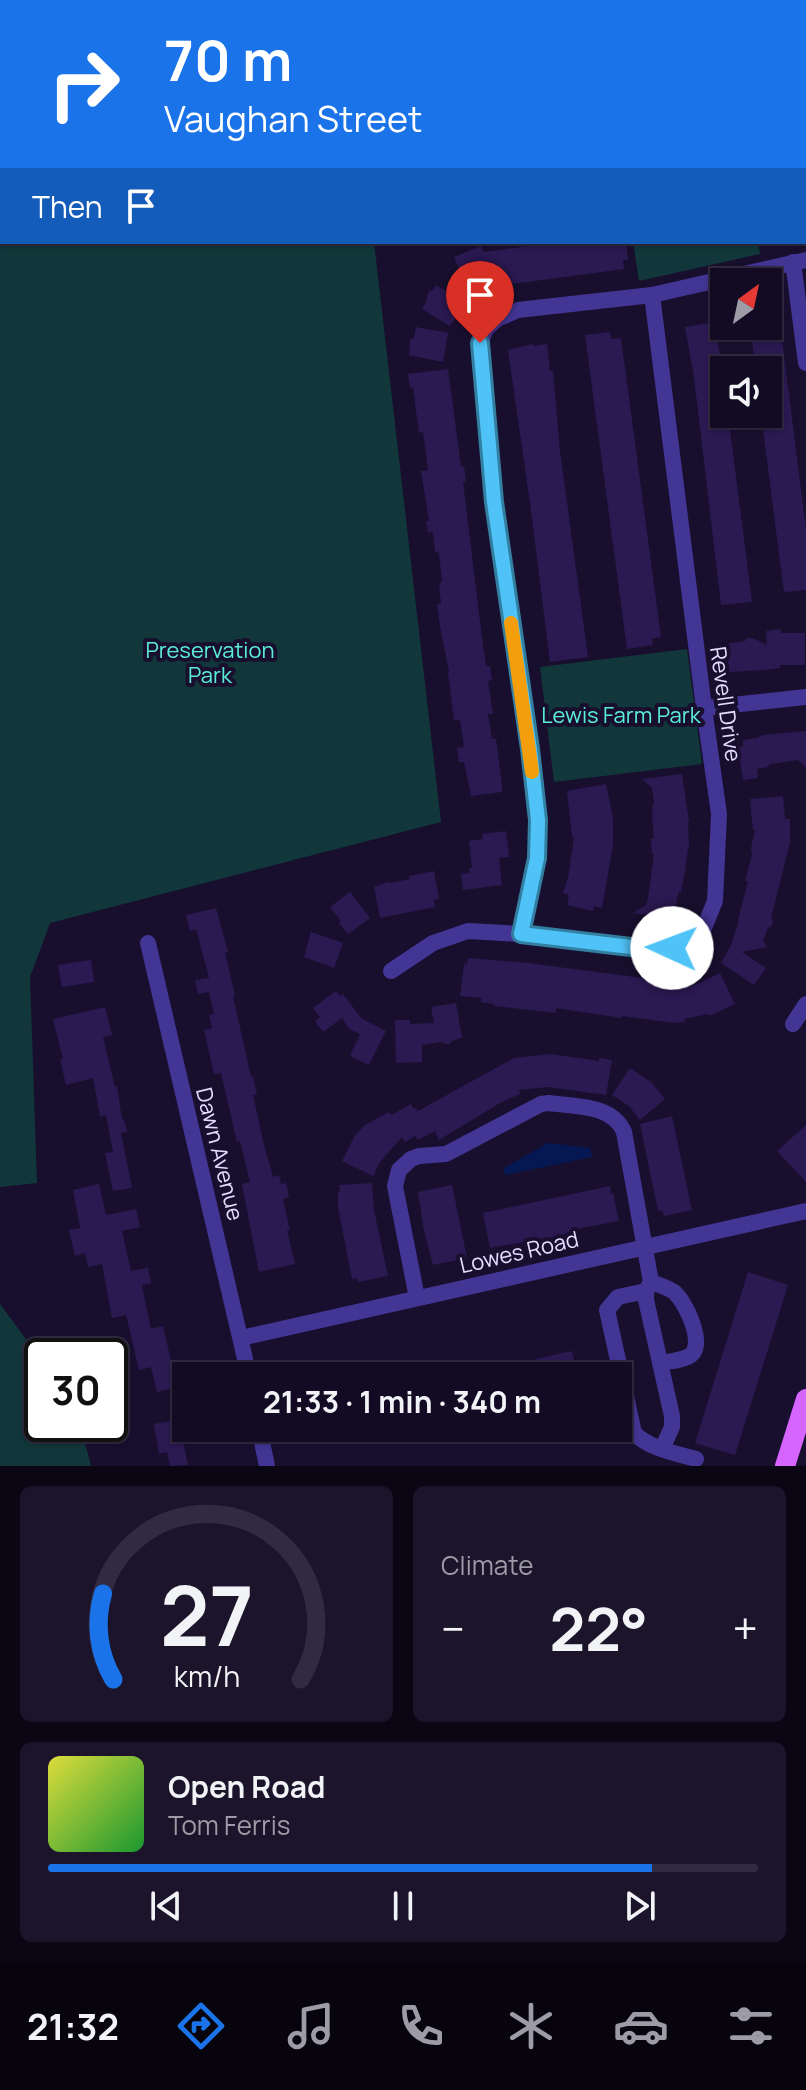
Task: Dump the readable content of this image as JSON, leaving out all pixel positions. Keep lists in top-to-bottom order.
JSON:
{
  "streets": {
    "street": ["Revell Drive", "Dawn Avenue", "Lowes Road"]
  },
  "crossings": [
    ["Dawn Avenue", "Lowes Road"]
  ],
  "parks": ["Preservation Park", "Lewis Farm Park"],
  "north": "top right",
  "page": {
    "turn": ["70 m", "Vaughan Street"],
    "then": "Then",
    "limit": "30",
    "trip": "21:33 · 1 min · 340 m",
    "tile": "Climate",
    "heat": ["−", "22°", "+"],
    "song": ["Open Road", "Tom Ferris"],
    "tabs": "21:32",
    "gauge": ["27", "km/h"]
  }
}
